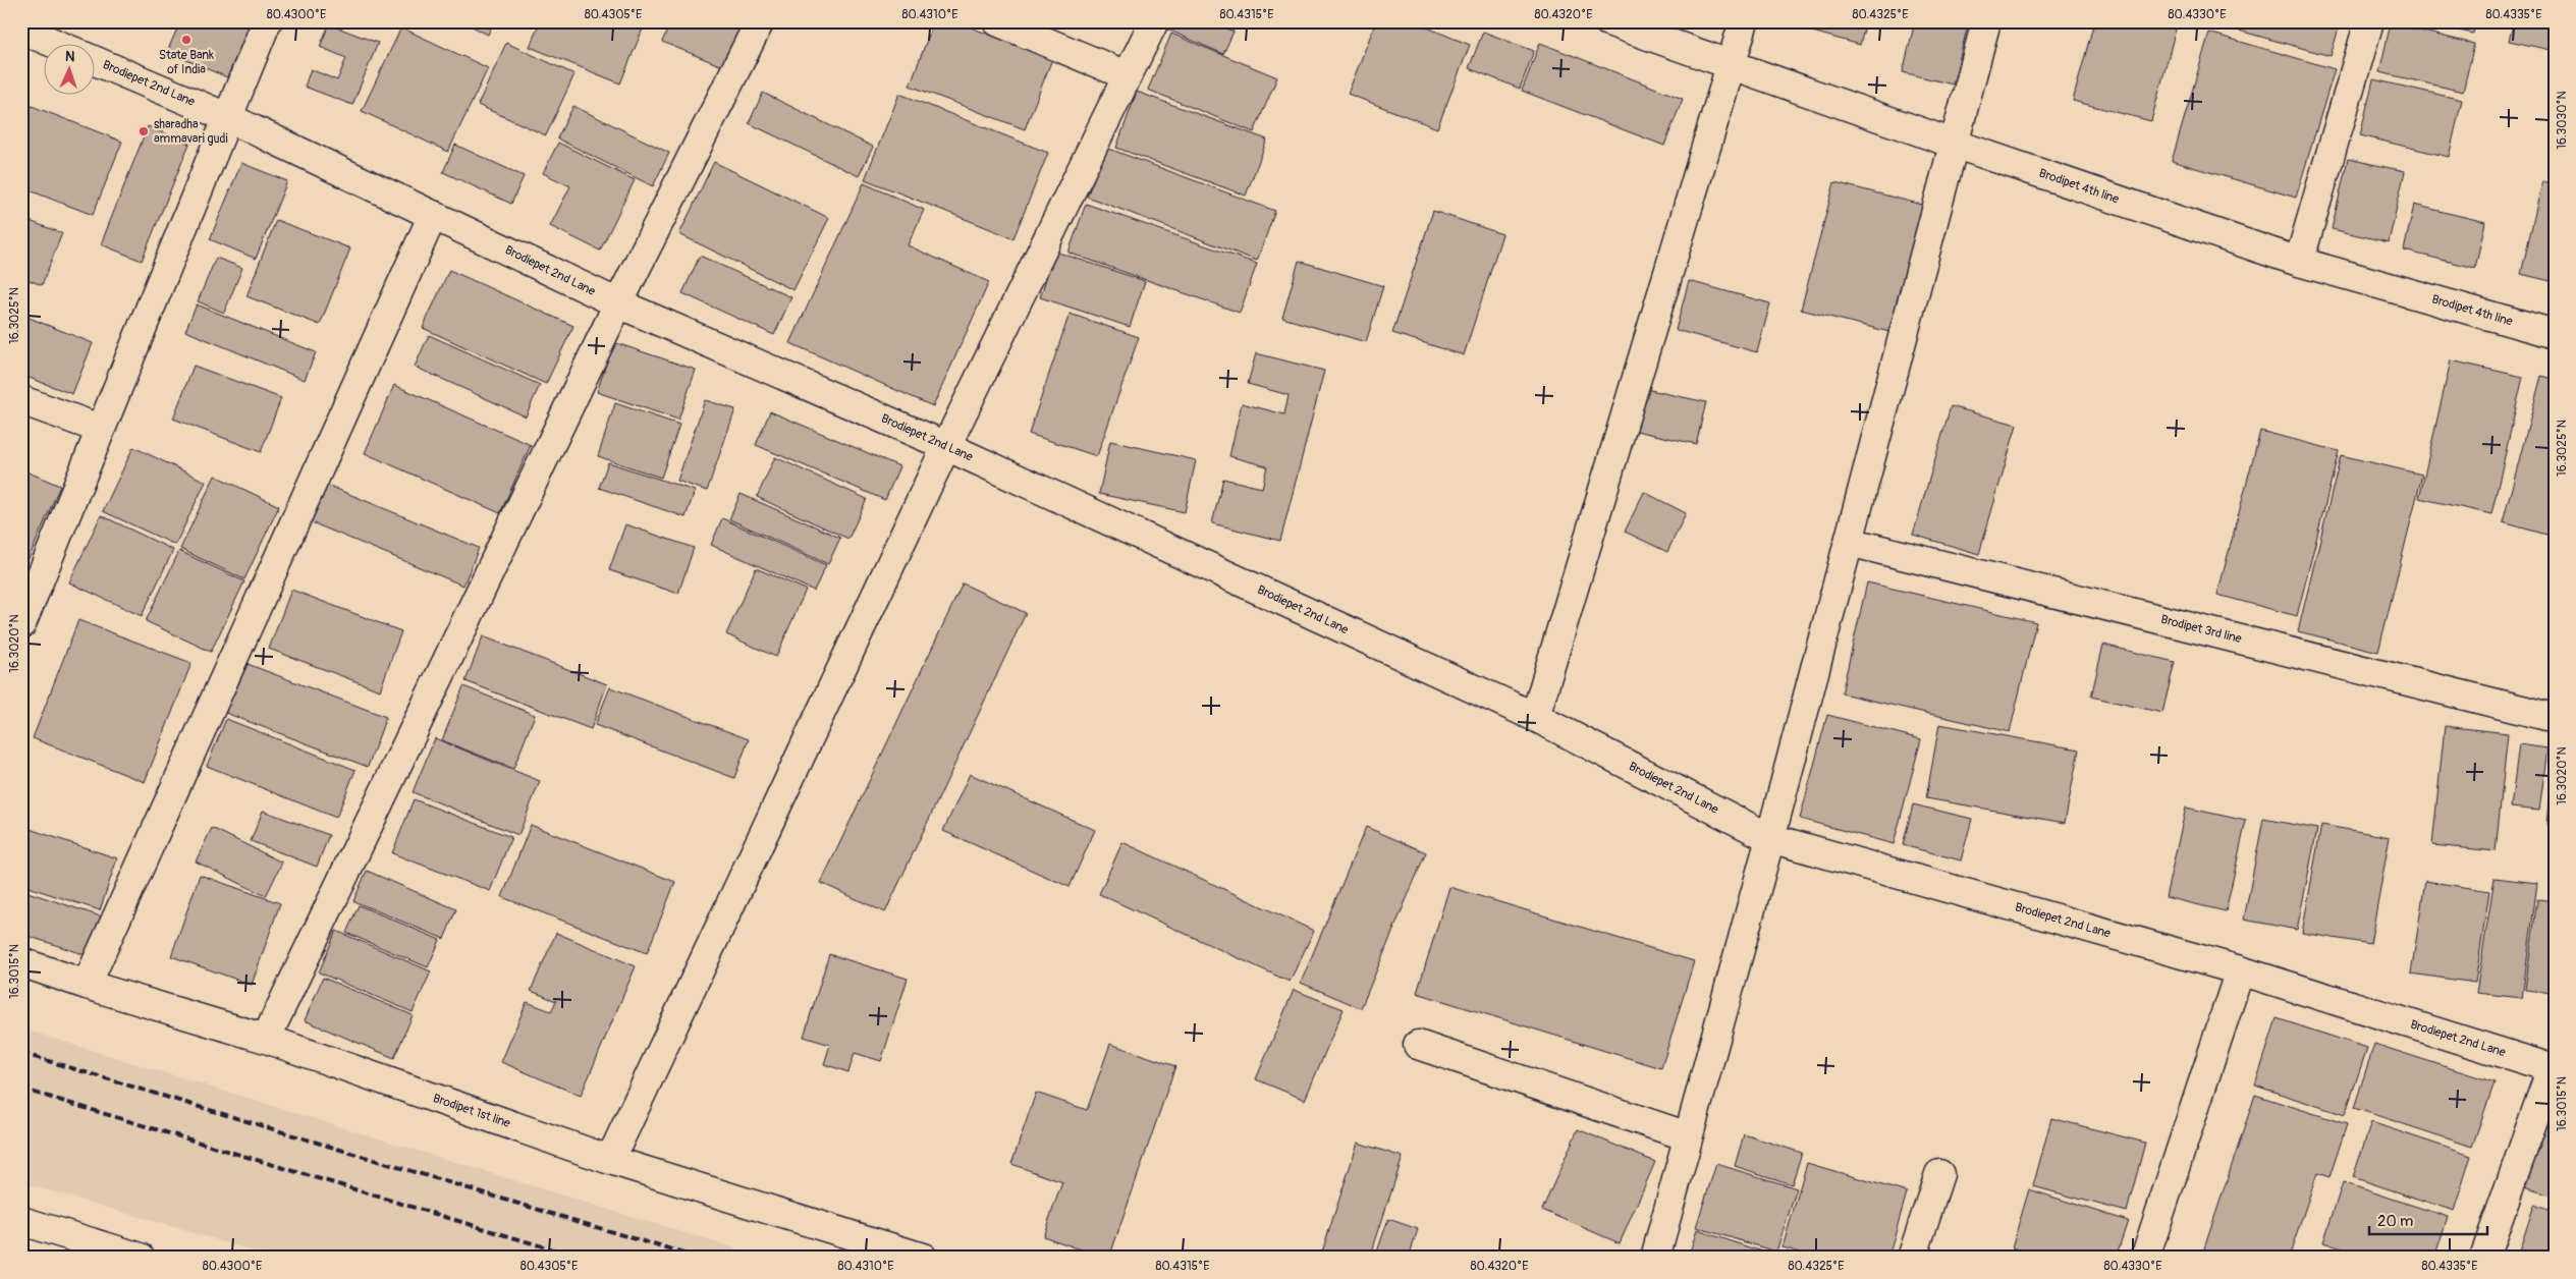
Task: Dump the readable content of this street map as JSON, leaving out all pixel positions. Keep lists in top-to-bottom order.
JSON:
{
  "streets": {
    "street": [
      "Brodiepet 2nd Lane",
      "Brodipet 4th line",
      "Brodipet 3rd line",
      "Brodipet 1st line"
    ]
  },
  "places": ["State Bank of India", "sharadha ammavari gudi"],
  "scale_bar": "20 m",
  "north": "top",
  "coordinates": [
    "80.4300°E",
    "80.4305°E",
    "80.4310°E",
    "80.4315°E",
    "80.4320°E",
    "80.4325°E",
    "80.4330°E",
    "80.4335°E",
    "16.3030°N",
    "16.3025°N",
    "16.3020°N",
    "16.3015°N"
  ]
}
